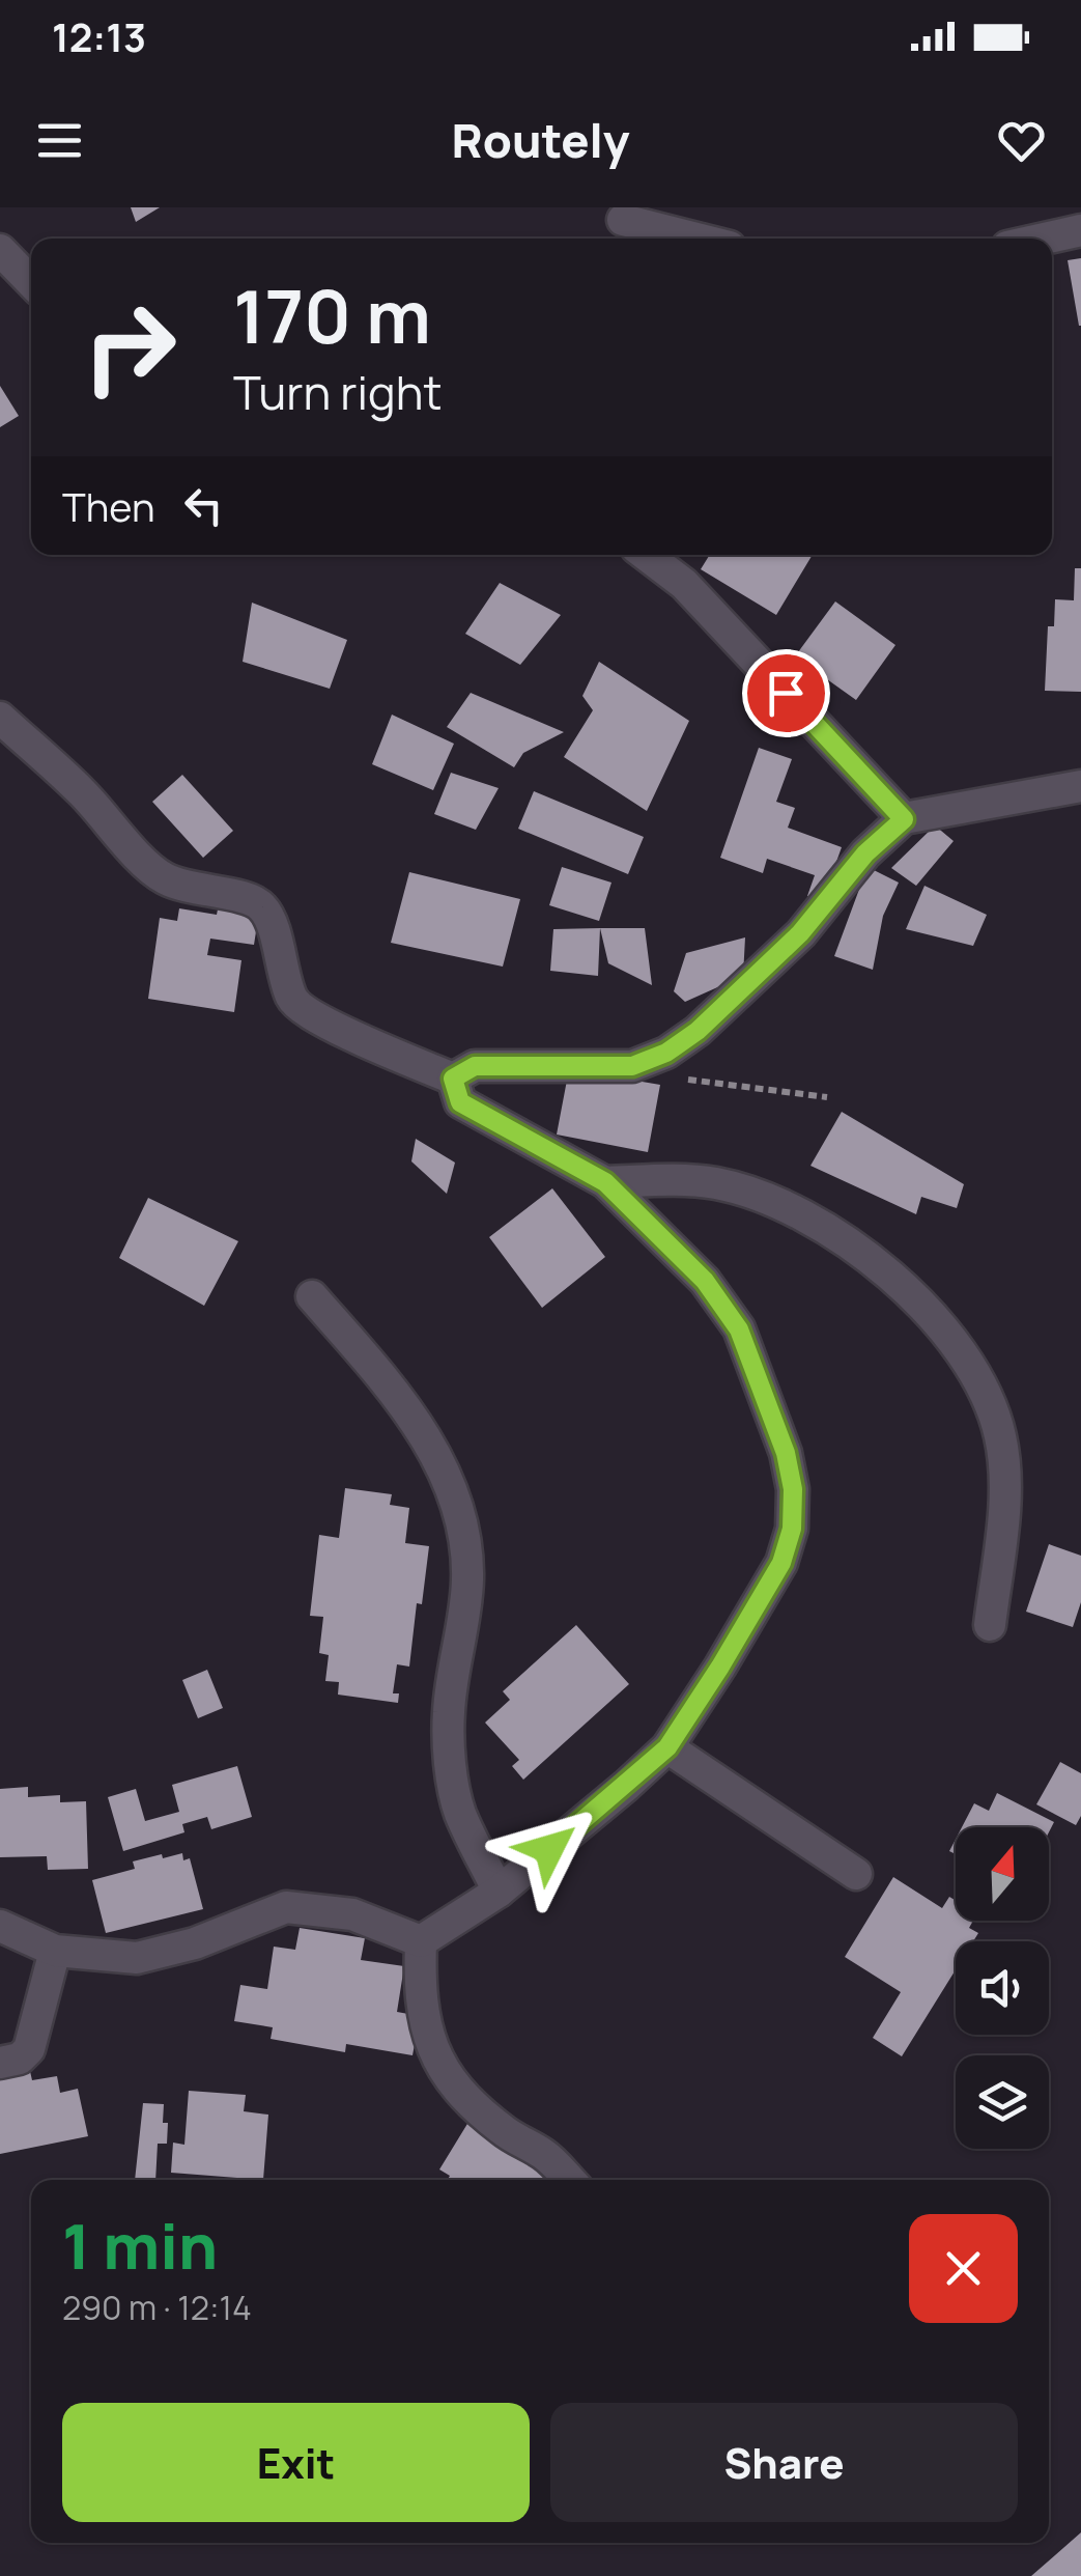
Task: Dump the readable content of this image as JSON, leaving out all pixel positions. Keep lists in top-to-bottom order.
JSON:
{
  "north": "top",
  "page": {
    "status": "12:13",
    "header": "Routely",
    "turn": ["170 m", "Turn right"],
    "then": "Then",
    "heading": ["1 min", "290 m · 12:14"],
    "buttons": ["Exit", "Share"]
  }
}
